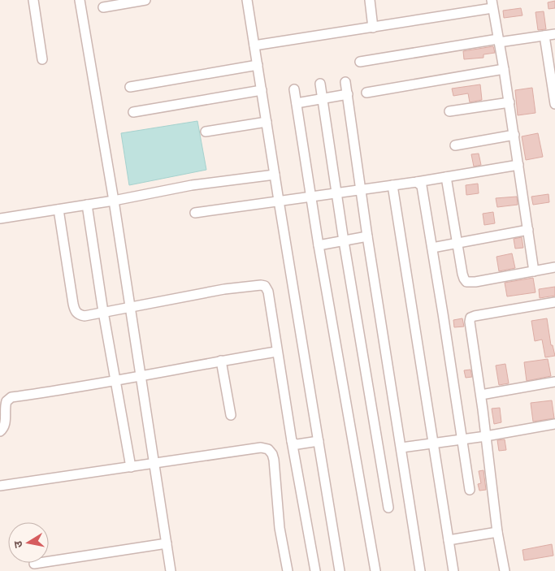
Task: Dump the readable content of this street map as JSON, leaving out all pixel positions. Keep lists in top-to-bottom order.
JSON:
{
  "north": "left"
}
